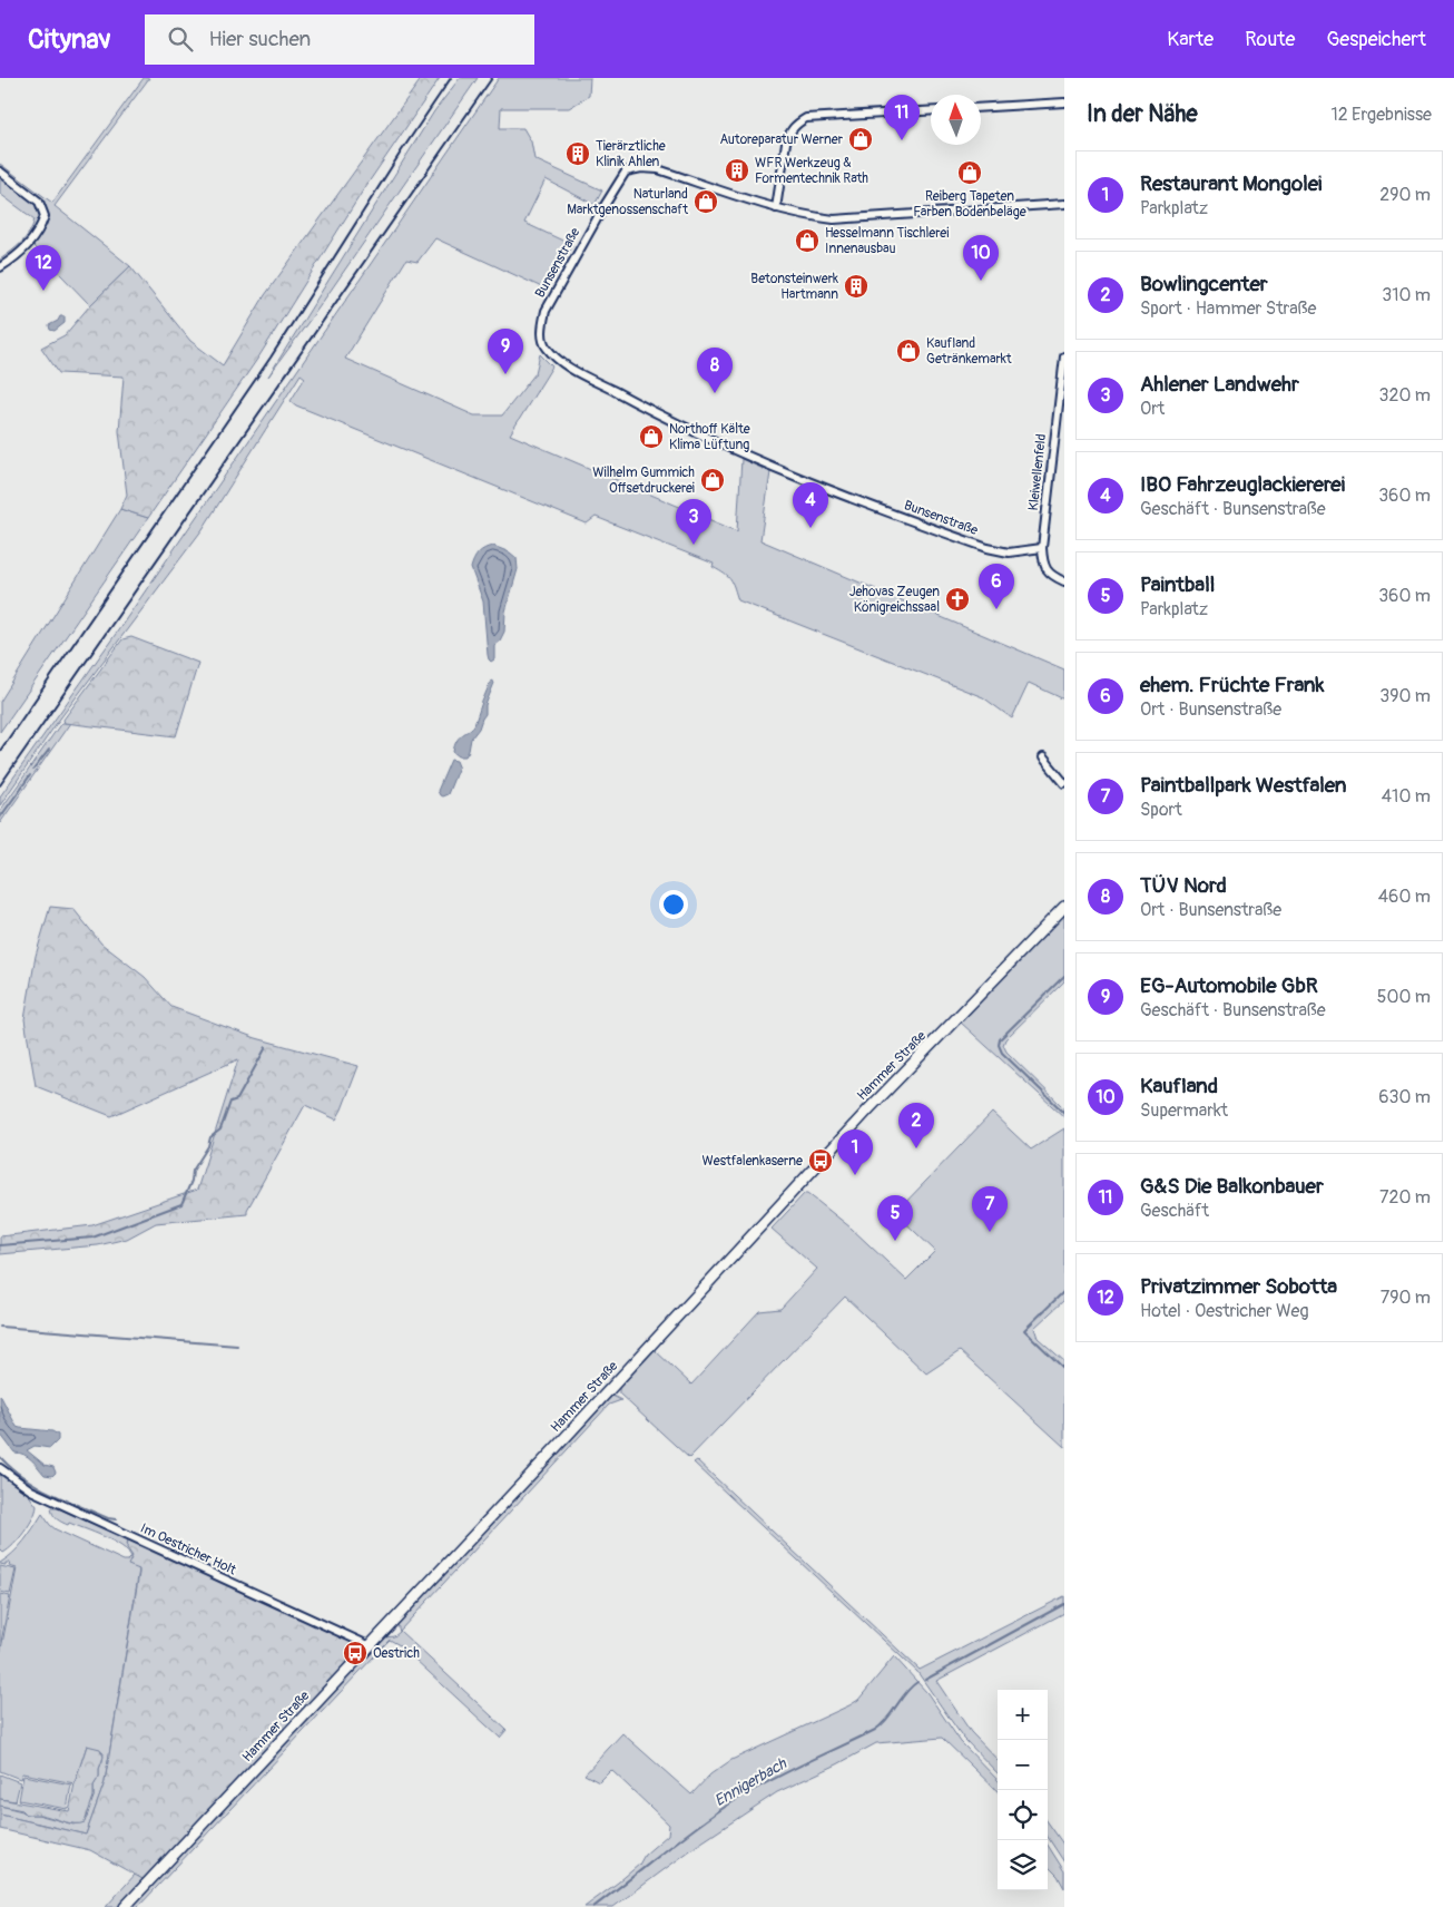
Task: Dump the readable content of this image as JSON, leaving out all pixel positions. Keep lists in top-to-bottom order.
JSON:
{
  "streets": {
    "main road": ["Hammer Straße"],
    "street": ["Bunsenstraße", "Kleiwellenfeld", "Im Oestricher Holt"]
  },
  "crossings": [
    ["Bunsenstraße", "Kleiwellenfeld"],
    ["Hammer Straße", "Im Oestricher Holt"]
  ],
  "water": ["Ennigerbach"],
  "places": {
    "shop": [
      "Autoreparatur Werner",
      "Reiberg Tapeten Farben Bodenbeläge",
      "Naturland Marktgenossenschaft",
      "Hesselmann Tischlerei Innenausbau",
      "Kaufland Getränkemarkt",
      "Northoff Kälte Klima Lüftung",
      "Wilhelm Gummich Offsetdruckerei"
    ],
    "building": ["Tierärztliche Klinik Ahlen", "WFR Werkzeug & Formentechnik Rath", "Betonsteinwerk Hartmann"],
    "church": ["Jehovas Zeugen Königreichssaal"],
    "bus stop": ["Westfalenkaserne", "Oestrich"]
  },
  "north": "top",
  "page": {
    "header": "Citynav",
    "search": "Hier suchen",
    "nav": ["Karte", "Route", "Gespeichert"],
    "heading": ["In der Nähe", "12 Ergebnisse"],
    "pins": [
      "11",
      "10",
      "12",
      "9",
      "8",
      "4",
      "3",
      "6",
      "2",
      "1",
      "7",
      "5"
    ],
    "list": [
      {
        "mark": "1",
        "name": "Restaurant Mongolei",
        "note": "Parkplatz",
        "value": "290 m"
      },
      {
        "mark": "2",
        "name": "Bowlingcenter",
        "note": "Sport · Hammer Straße",
        "value": "310 m"
      },
      {
        "mark": "3",
        "name": "Ahlener Landwehr",
        "note": "Ort",
        "value": "320 m"
      },
      {
        "mark": "4",
        "name": "IBO Fahrzeuglackiererei",
        "note": "Geschäft · Bunsenstraße",
        "value": "360 m"
      },
      {
        "mark": "5",
        "name": "Paintball",
        "note": "Parkplatz",
        "value": "360 m"
      },
      {
        "mark": "6",
        "name": "ehem. Früchte Frank",
        "note": "Ort · Bunsenstraße",
        "value": "390 m"
      },
      {
        "mark": "7",
        "name": "Paintballpark Westfalen",
        "note": "Sport",
        "value": "410 m"
      },
      {
        "mark": "8",
        "name": "TÜV Nord",
        "note": "Ort · Bunsenstraße",
        "value": "460 m"
      },
      {
        "mark": "9",
        "name": "EG-Automobile GbR",
        "note": "Geschäft · Bunsenstraße",
        "value": "500 m"
      },
      {
        "mark": "10",
        "name": "Kaufland",
        "note": "Supermarkt",
        "value": "630 m"
      },
      {
        "mark": "11",
        "name": "G&S Die Balkonbauer",
        "note": "Geschäft",
        "value": "720 m"
      },
      {
        "mark": "12",
        "name": "Privatzimmer Sobotta",
        "note": "Hotel · Oestricher Weg",
        "value": "790 m"
      }
    ],
    "map_buttons": ["+", "−"]
  }
}
